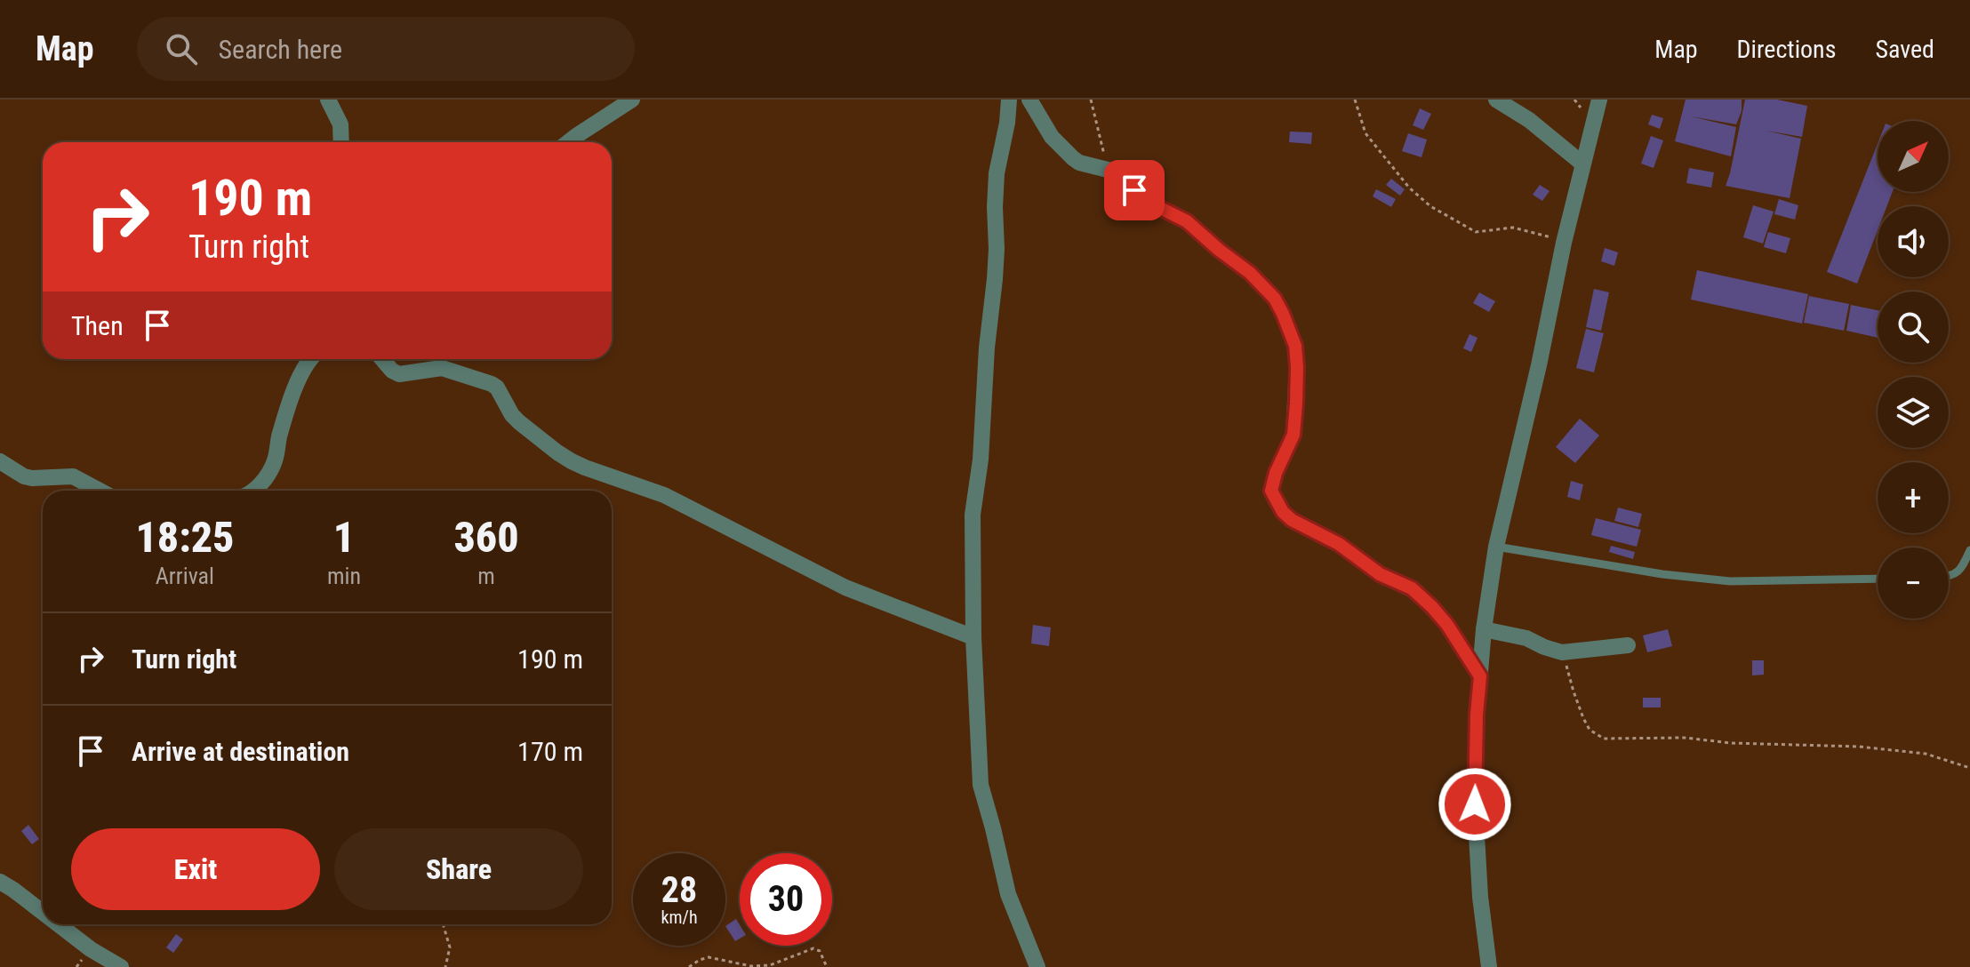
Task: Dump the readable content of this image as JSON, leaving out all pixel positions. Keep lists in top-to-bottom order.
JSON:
{
  "north": "top right",
  "page": {
    "header": "Map",
    "search": "Search here",
    "nav": ["Map", "Directions", "Saved"],
    "map_buttons": ["+", "−"],
    "turn": ["190 m", "Turn right"],
    "then": "Then",
    "eta": [
      "18:25",
      "Arrival",
      "1",
      "min",
      "360",
      "m"
    ],
    "list": [
      {
        "name": "Turn right",
        "value": "190 m"
      },
      {
        "name": "Arrive at destination",
        "value": "170 m"
      }
    ],
    "buttons": ["Exit", "Share"],
    "speed": "28 km/h",
    "limit": "30"
  }
}
